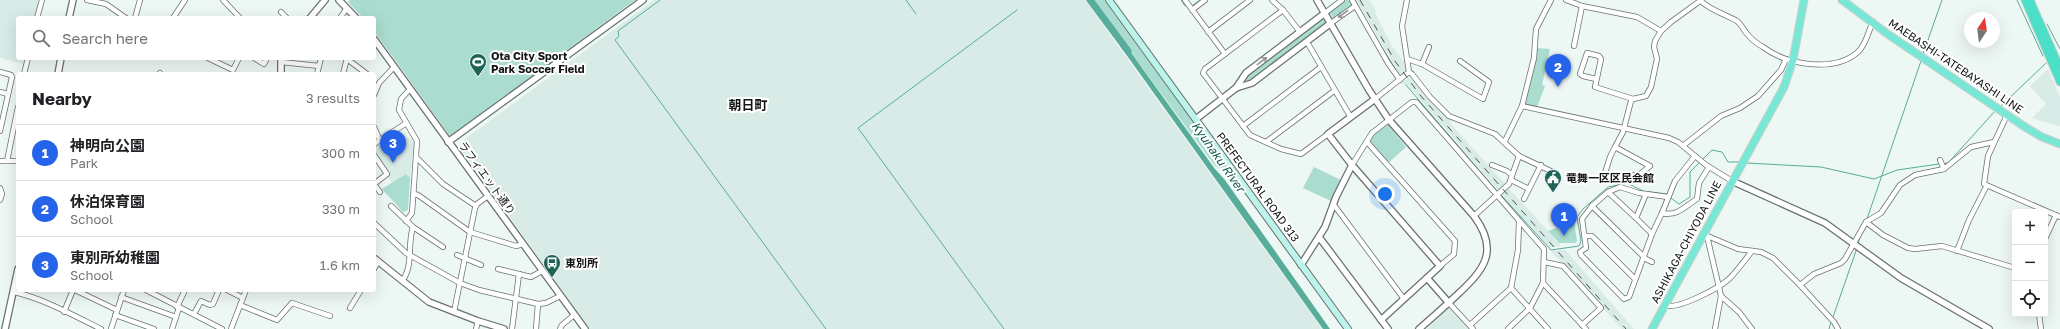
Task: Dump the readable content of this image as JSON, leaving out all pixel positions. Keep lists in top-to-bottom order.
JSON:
{
  "streets": {
    "main road": ["MAEBASHI-TATEBAYASHI LINE", "PREFECTURAL ROAD 313", "ASHIKAGA-CHIYODA LINE"],
    "street": ["ラフィエット通り"]
  },
  "districts": ["朝日町"],
  "water": ["Kyuhaku River"],
  "places": {
    "sports": ["Ota City Sport Park Soccer Field"],
    "public building": ["竜舞一区区民会館"],
    "bus stop": ["東別所"]
  },
  "north": "top",
  "page": {
    "search": "Search here",
    "pins": ["2", "3", "1"],
    "heading": ["Nearby", "3 results"],
    "list": [
      {
        "mark": "1",
        "name": "神明向公園",
        "note": "Park",
        "value": "300 m"
      },
      {
        "mark": "2",
        "name": "休泊保育園",
        "note": "School",
        "value": "330 m"
      },
      {
        "mark": "3",
        "name": "東別所幼稚園",
        "note": "School",
        "value": "1.6 km"
      }
    ],
    "map_buttons": ["+", "−"]
  }
}
